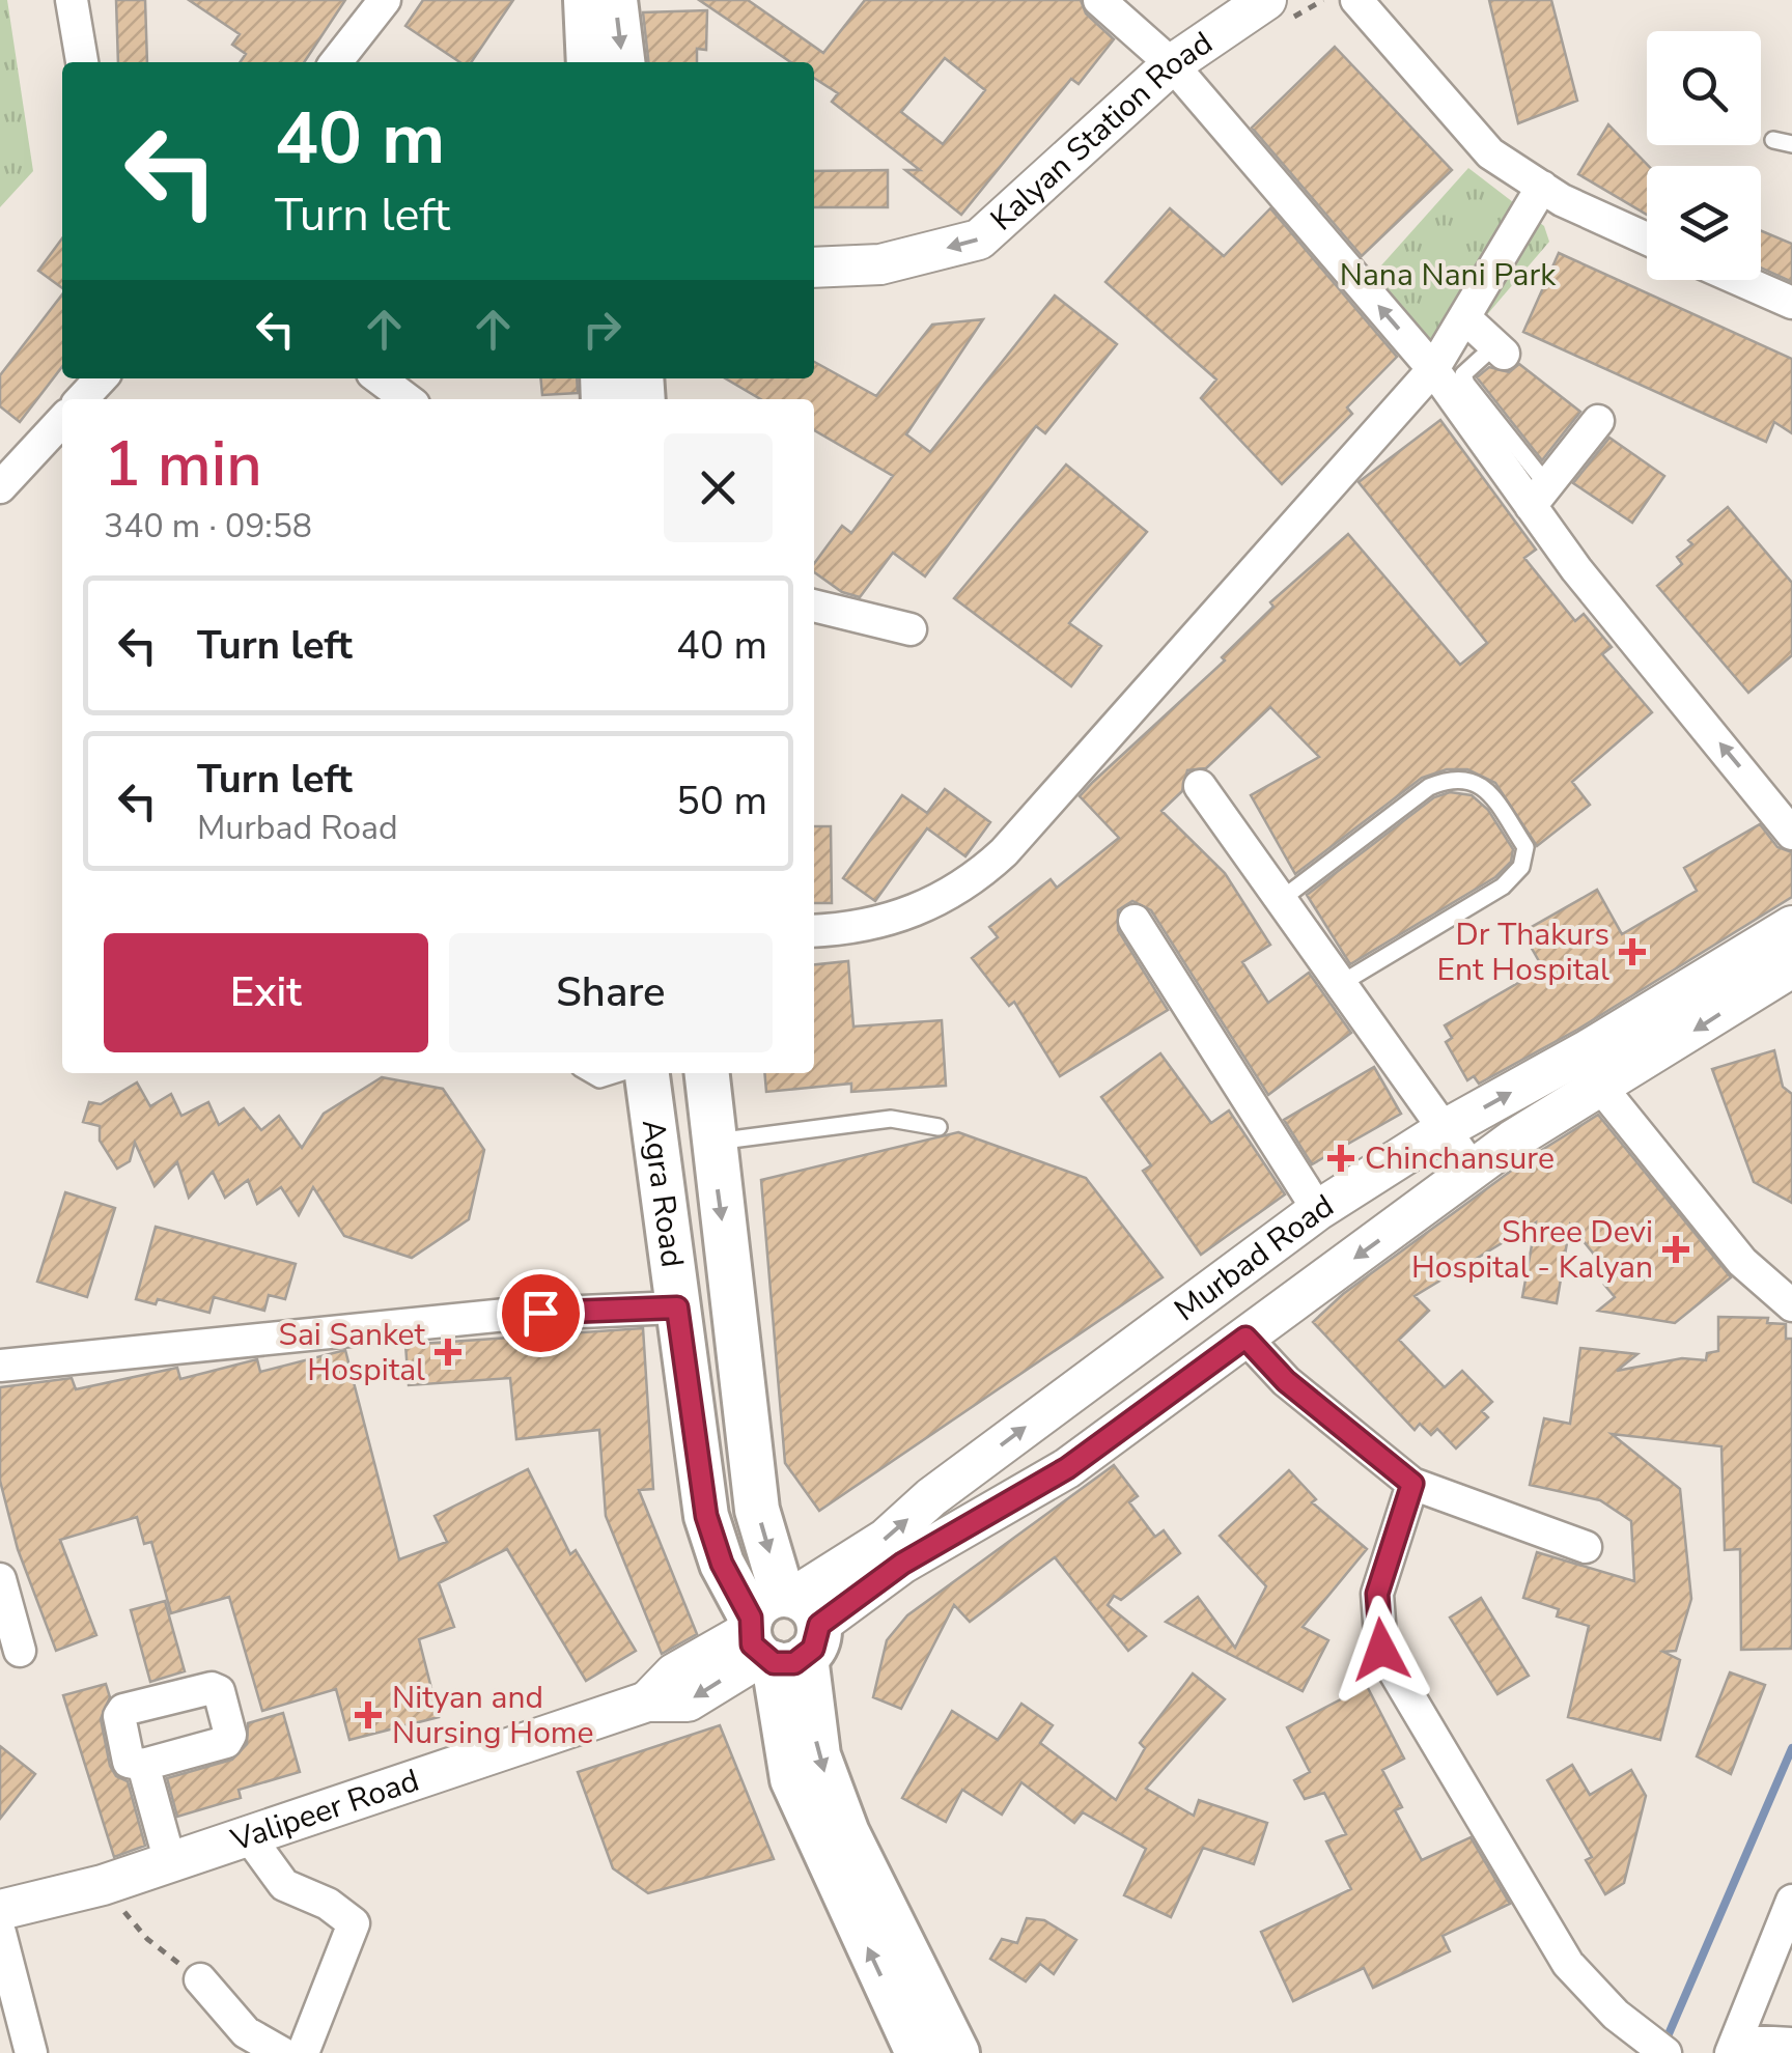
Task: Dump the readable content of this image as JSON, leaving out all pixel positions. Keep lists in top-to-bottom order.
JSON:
{
  "streets": {
    "main road": ["Agra Road"],
    "street": ["Kalyan Station Road", "Murbad Road", "Valipeer Road"]
  },
  "crossings": [
    ["Agra Road", "Murbad Road"],
    ["Agra Road", "Valipeer Road"],
    ["Murbad Road", "Valipeer Road"]
  ],
  "one_way": ["Kalyan Station Road"],
  "parks": ["Nana Nani Park"],
  "places": {
    "health": [
      "Dr Thakurs Ent Hospital",
      "Chinchansure",
      "Shree Devi Hospital - Kalyan",
      "Sai Sanket Hospital",
      "Nityan and Nursing Home"
    ]
  },
  "page": {
    "turn": ["40 m", "Turn left"],
    "heading": ["1 min", "340 m · 09:58"],
    "list": [
      {
        "name": "Turn left",
        "value": "40 m"
      },
      {
        "name": "Turn left",
        "note": "Murbad Road",
        "value": "50 m"
      }
    ],
    "buttons": ["Exit", "Share"]
  }
}
